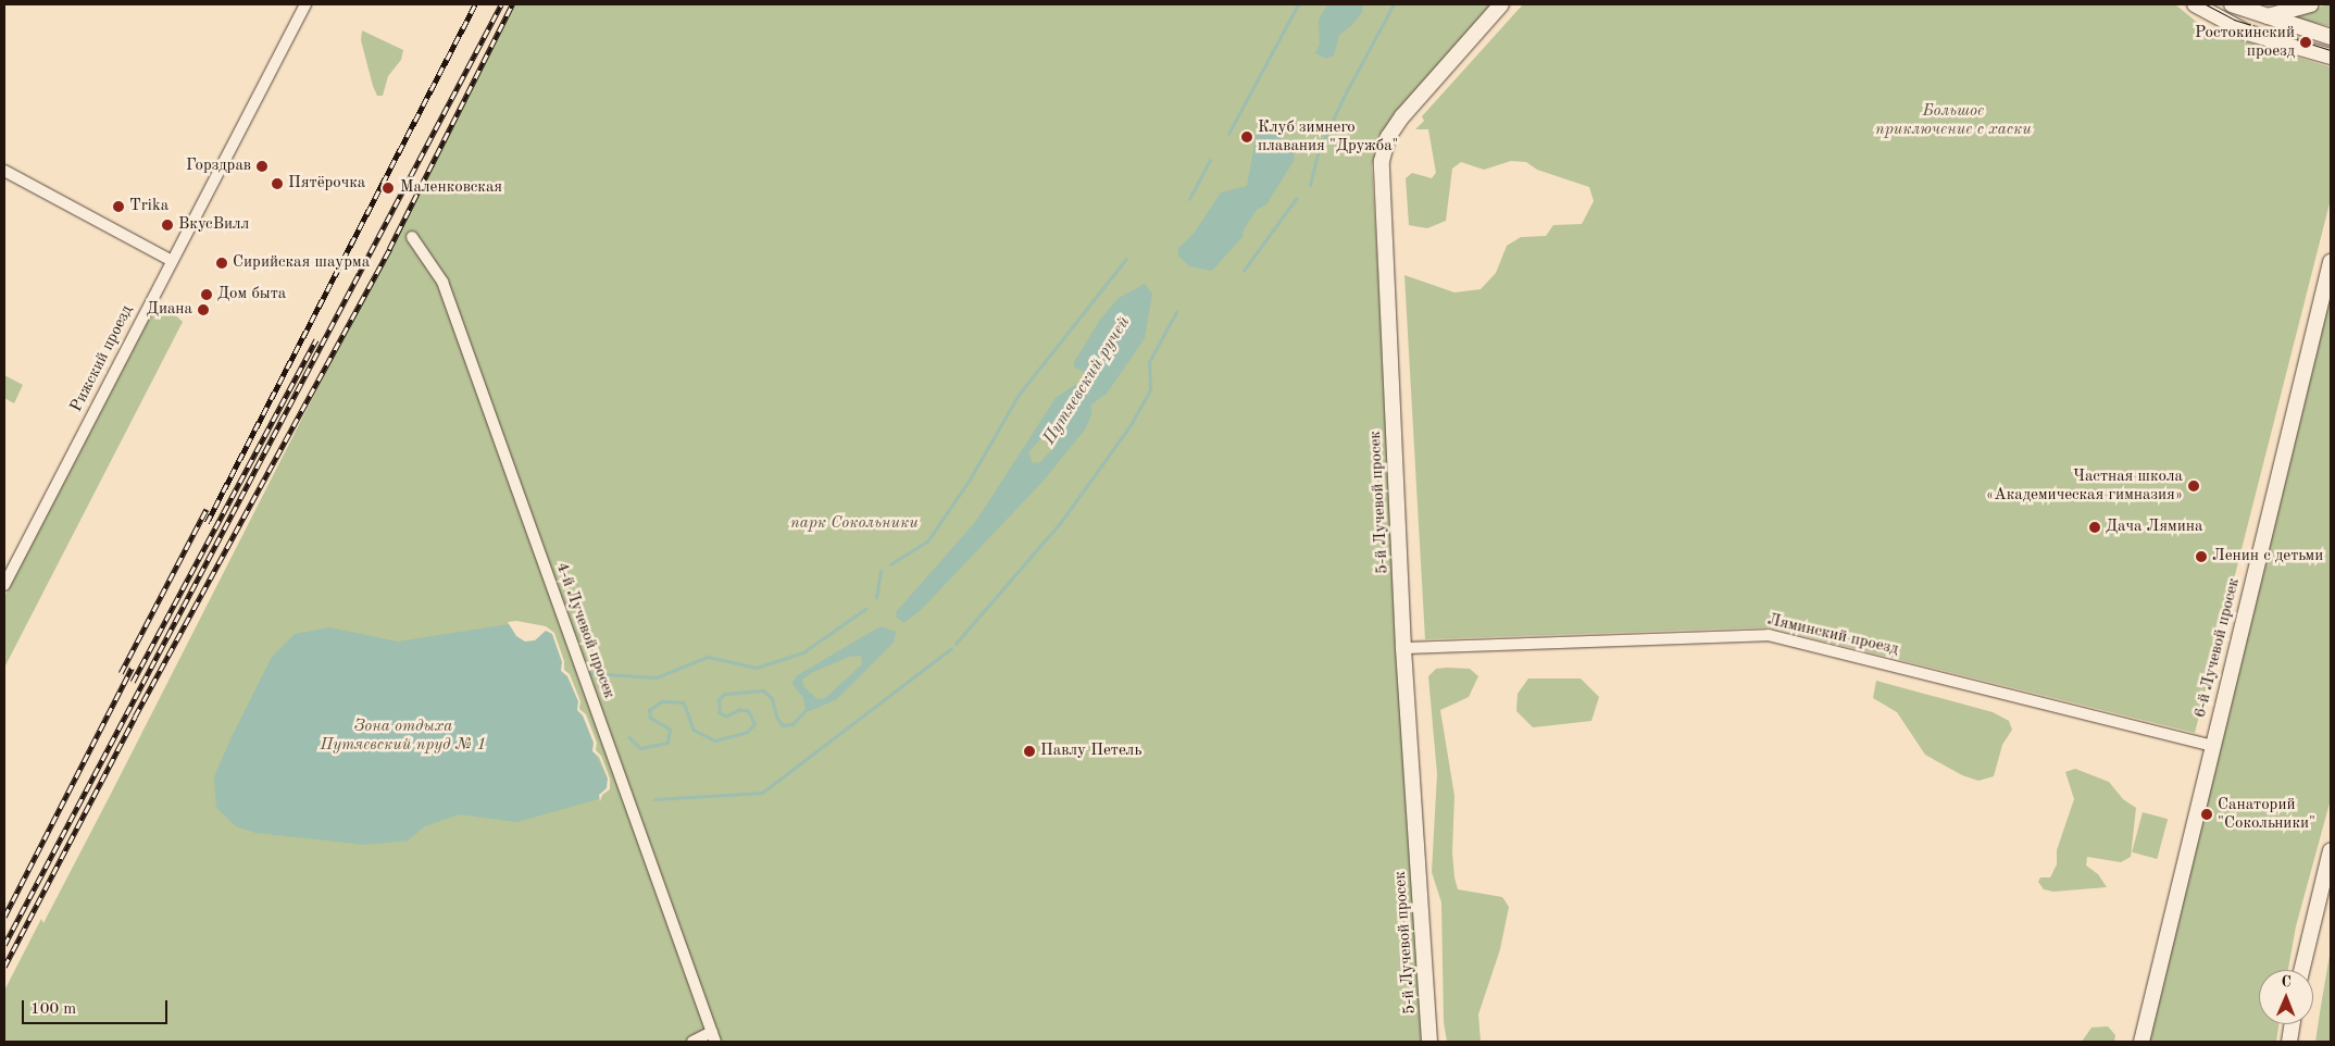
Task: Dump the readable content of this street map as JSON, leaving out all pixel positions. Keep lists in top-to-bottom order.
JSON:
{
  "streets": {
    "street": [
      "Рижский проезд",
      "5-й Лучевой просек",
      "4-й Лучевой просек",
      "Ляминский проезд",
      "6-й Лучевой просек"
    ]
  },
  "crossings": [
    ["5-й Лучевой просек", "Ляминский проезд"],
    ["Ляминский проезд", "6-й Лучевой просек"]
  ],
  "water": ["Путяевский ручей"],
  "parks": ["Большое приключение с хаски", "парк Сокольники", "Зона отдыха Путяевский пруд № 1"],
  "places": [
    "Ростокинский проезд",
    "Клуб зимнего плавания \"Дружба\"",
    "Горздрав",
    "Пятёрочка",
    "Маленковская",
    "Trika",
    "ВкусВилл",
    "Сирийская шаурма",
    "Дом быта",
    "Диана",
    "Частная школа «Академическая гимназия»",
    "Дача Лямина",
    "Ленин с детьми",
    "Павлу Петель",
    "Санаторий \"Сокольники\""
  ],
  "scale_bar": "100 m",
  "north": "top"
}
